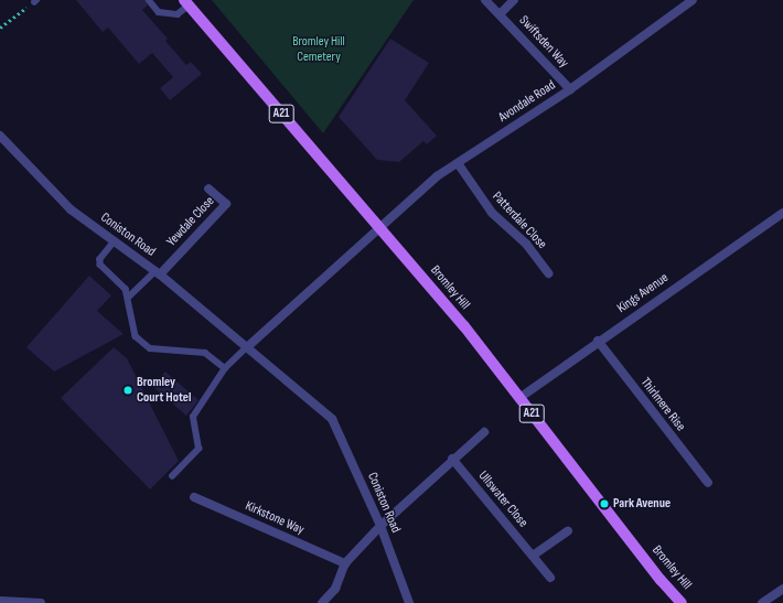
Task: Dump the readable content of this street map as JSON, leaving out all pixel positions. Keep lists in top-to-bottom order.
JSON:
{
  "streets": {
    "main road": ["A21", "Bromley Hill"],
    "street": [
      "Swiftsden Way",
      "Avondale Road",
      "Patterdale Close",
      "Yewdale Close",
      "Coniston Road",
      "Kings Avenue",
      "Thirlmere Rise",
      "Ullswater Close",
      "Kirkstone Way"
    ]
  },
  "crossings": [
    ["Swiftsden Way", "Avondale Road"],
    ["Avondale Road", "Patterdale Close"],
    ["Avondale Road", "Bromley Hill"],
    ["Yewdale Close", "Coniston Road"],
    ["Bromley Hill", "Kings Avenue"],
    ["Kings Avenue", "Thirlmere Rise"]
  ],
  "parks": ["Bromley Hill Cemetery"],
  "places": ["Bromley Court Hotel", "Park Avenue"]
}
